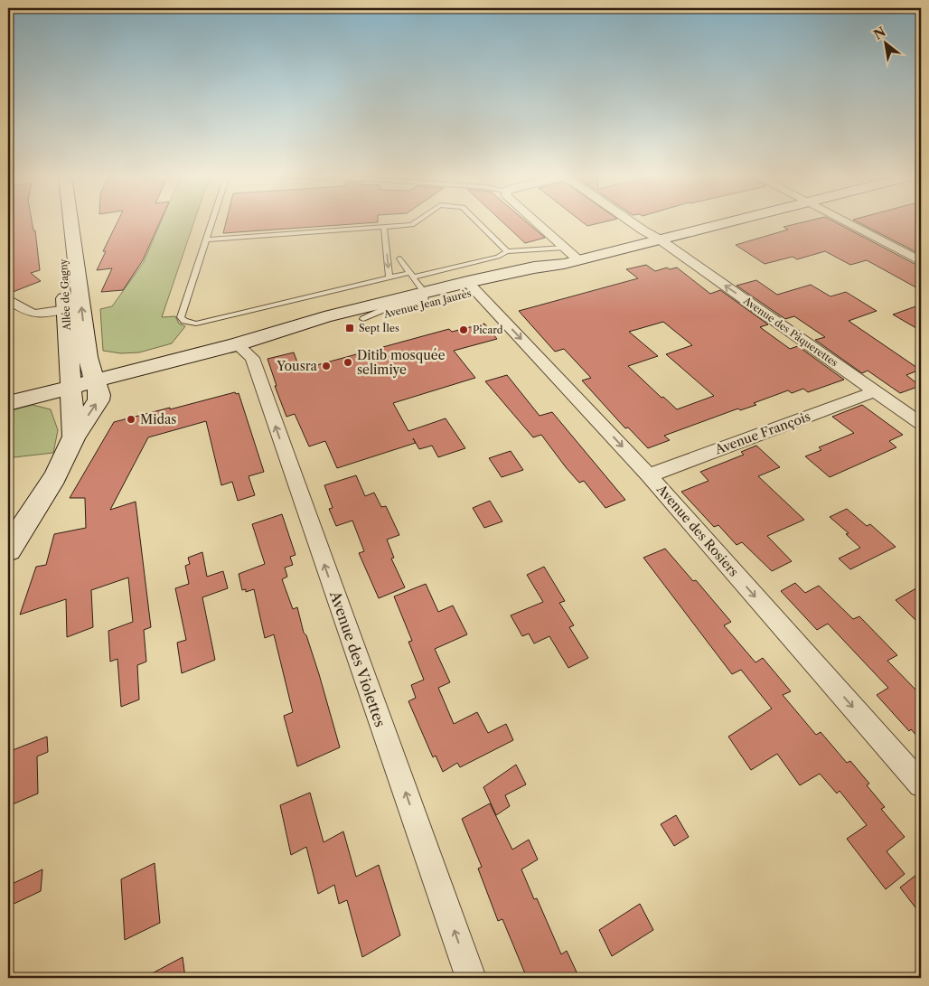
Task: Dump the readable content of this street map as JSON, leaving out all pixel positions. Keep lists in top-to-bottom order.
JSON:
{
  "streets": {
    "main road": ["Allée de Gagny", "Avenue Jean Jaurès"],
    "street": [
      "Avenue des Pâquerettes",
      "Avenue François",
      "Avenue des Rosiers",
      "Avenue des Violettes"
    ]
  },
  "crossings": [
    ["Allée de Gagny", "Avenue Jean Jaurès"],
    ["Avenue Jean Jaurès", "Avenue des Pâquerettes"],
    ["Avenue Jean Jaurès", "Avenue des Rosiers"],
    ["Avenue Jean Jaurès", "Avenue des Violettes"],
    ["Avenue des Pâquerettes", "Avenue François"],
    ["Avenue François", "Avenue des Rosiers"]
  ],
  "one_way": ["Avenue des Rosiers", "Avenue des Violettes"],
  "places": {
    "transit": ["Sept Îles"],
    "other": [
      "Picard",
      "Ditib mosquée selimiye",
      "Yousra",
      "Midas"
    ]
  },
  "north": "top left"
}
